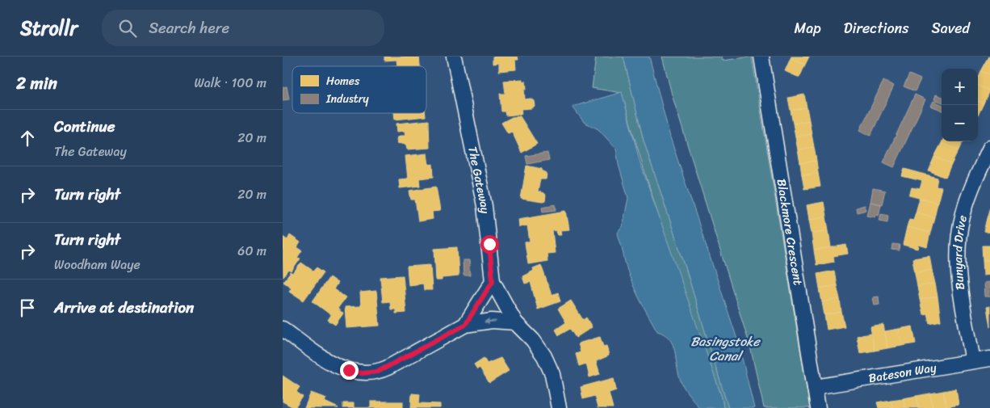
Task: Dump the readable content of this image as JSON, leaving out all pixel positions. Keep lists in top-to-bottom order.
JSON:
{
  "streets": {
    "street": [
      "The Gateway",
      "Blackmore Crescent",
      "Bunyard Drive",
      "Bateson Way"
    ]
  },
  "crossings": [
    ["Blackmore Crescent", "Bateson Way"],
    ["Bunyard Drive", "Bateson Way"]
  ],
  "water": ["Basingstoke Canal"],
  "legend": ["Homes", "Industry"],
  "page": {
    "header": "Strollr",
    "search": "Search here",
    "nav": ["Map", "Directions", "Saved"],
    "heading": ["2 min", "Walk · 100 m"],
    "map_buttons": ["+", "−"],
    "list": [
      ["Continue", "The Gateway", "20 m"],
      ["Turn right", "20 m"],
      ["Turn right", "Woodham Waye", "60 m"],
      "Arrive at destination"
    ]
  }
}
